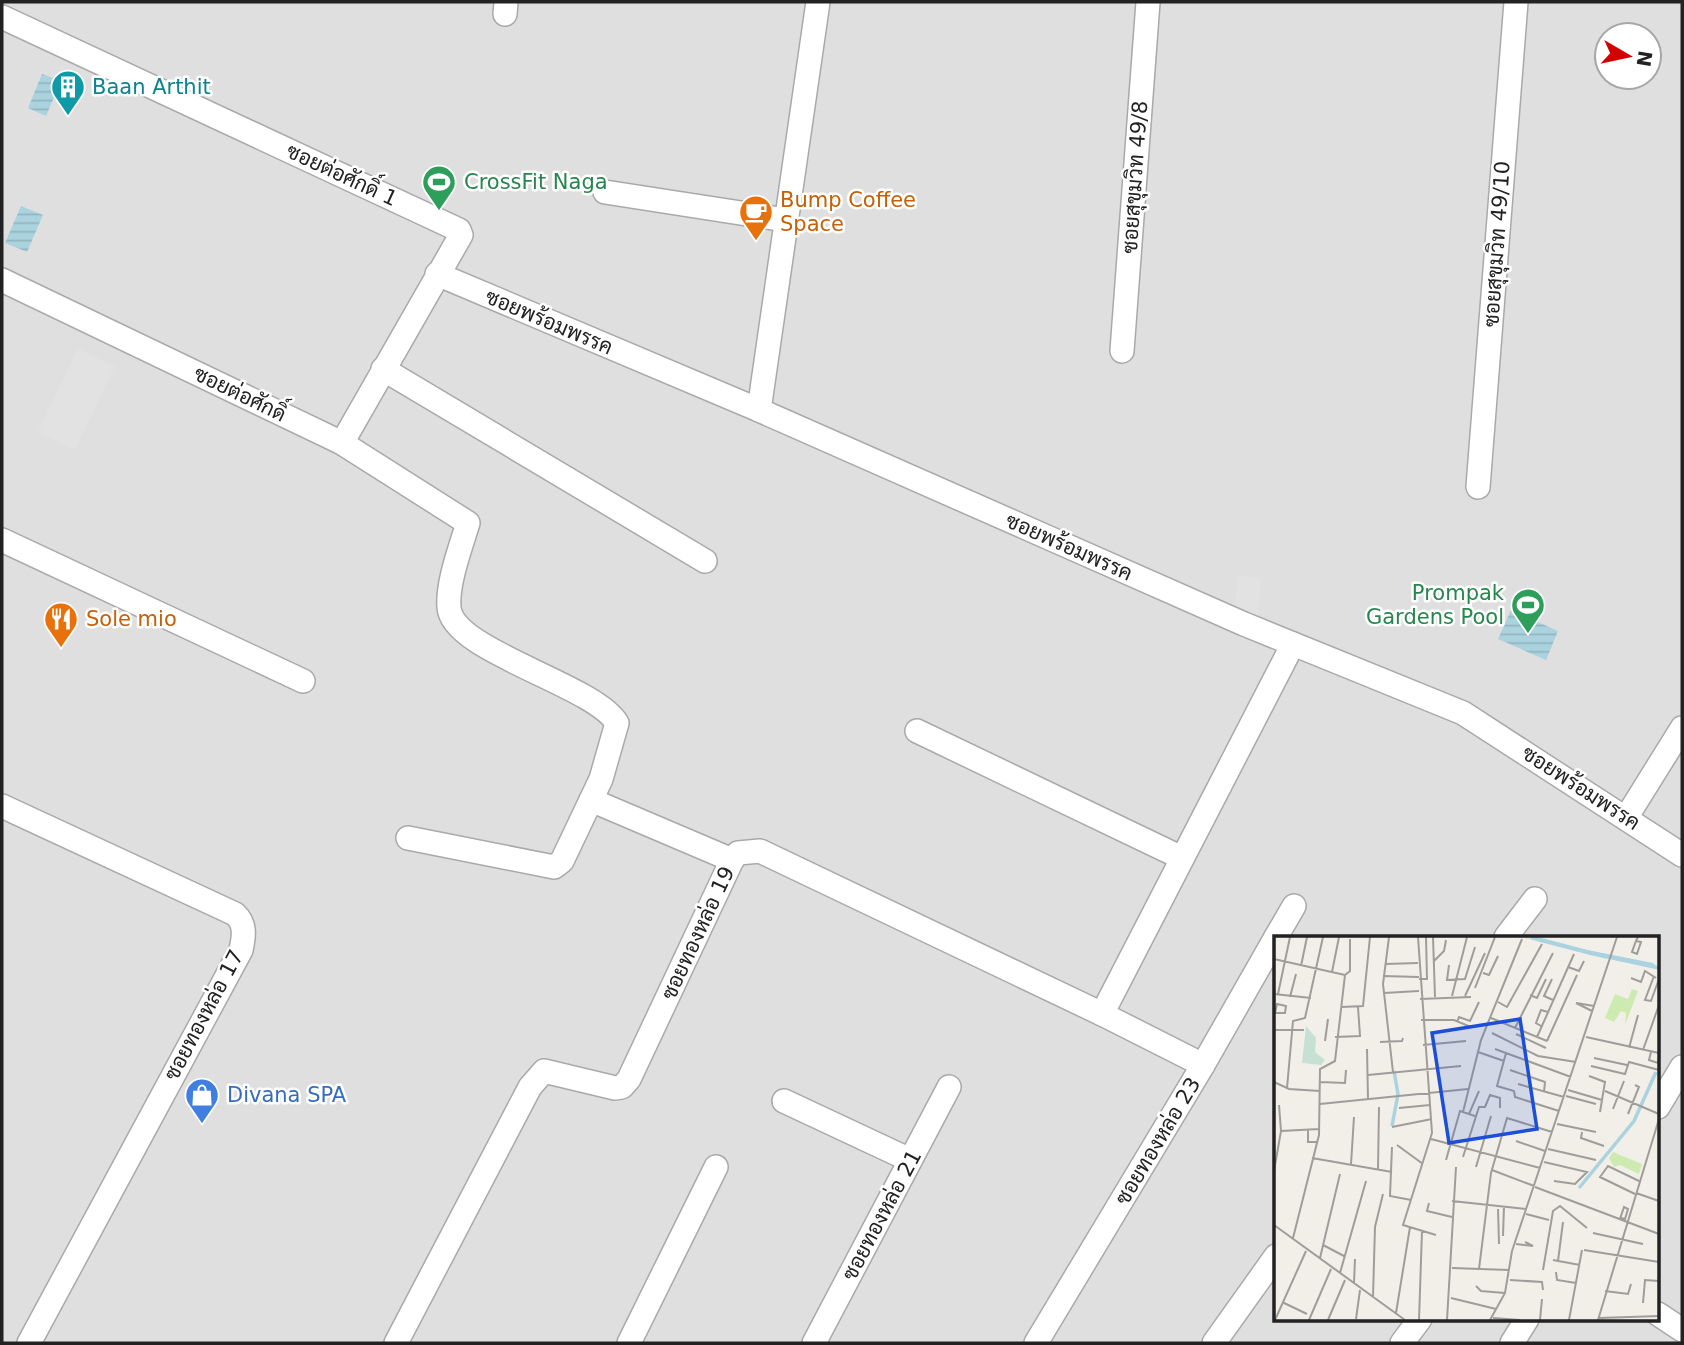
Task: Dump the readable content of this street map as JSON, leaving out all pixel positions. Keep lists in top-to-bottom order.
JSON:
{
  "streets": {
    "street": [
      "ซอยต่อศักดิ์ 1",
      "ซอยสุขุมวิท 49/8",
      "ซอยสุขุมวิท 49/10",
      "ซอยพร้อมพรรค",
      "ซอยต่อศักดิ์",
      "ซอยทองหล่อ 19",
      "ซอยทองหล่อ 17",
      "ซอยทองหล่อ 23",
      "ซอยทองหล่อ 21"
    ]
  },
  "crossings": [
    ["ซอยต่อศักดิ์ 1", "ซอยพร้อมพรรค"],
    ["ซอยต่อศักดิ์ 1", "ซอยต่อศักดิ์"],
    ["ซอยทองหล่อ 19", "ซอยทองหล่อ 23"]
  ],
  "places": {
    "building": ["Baan Arthit"],
    "sports": ["CrossFit Naga", "Prompak Gardens Pool"],
    "cafe": ["Bump Coffee Space"],
    "restaurant": ["Sole mio"],
    "shop": ["Divana SPA"]
  },
  "north": "right"
}
